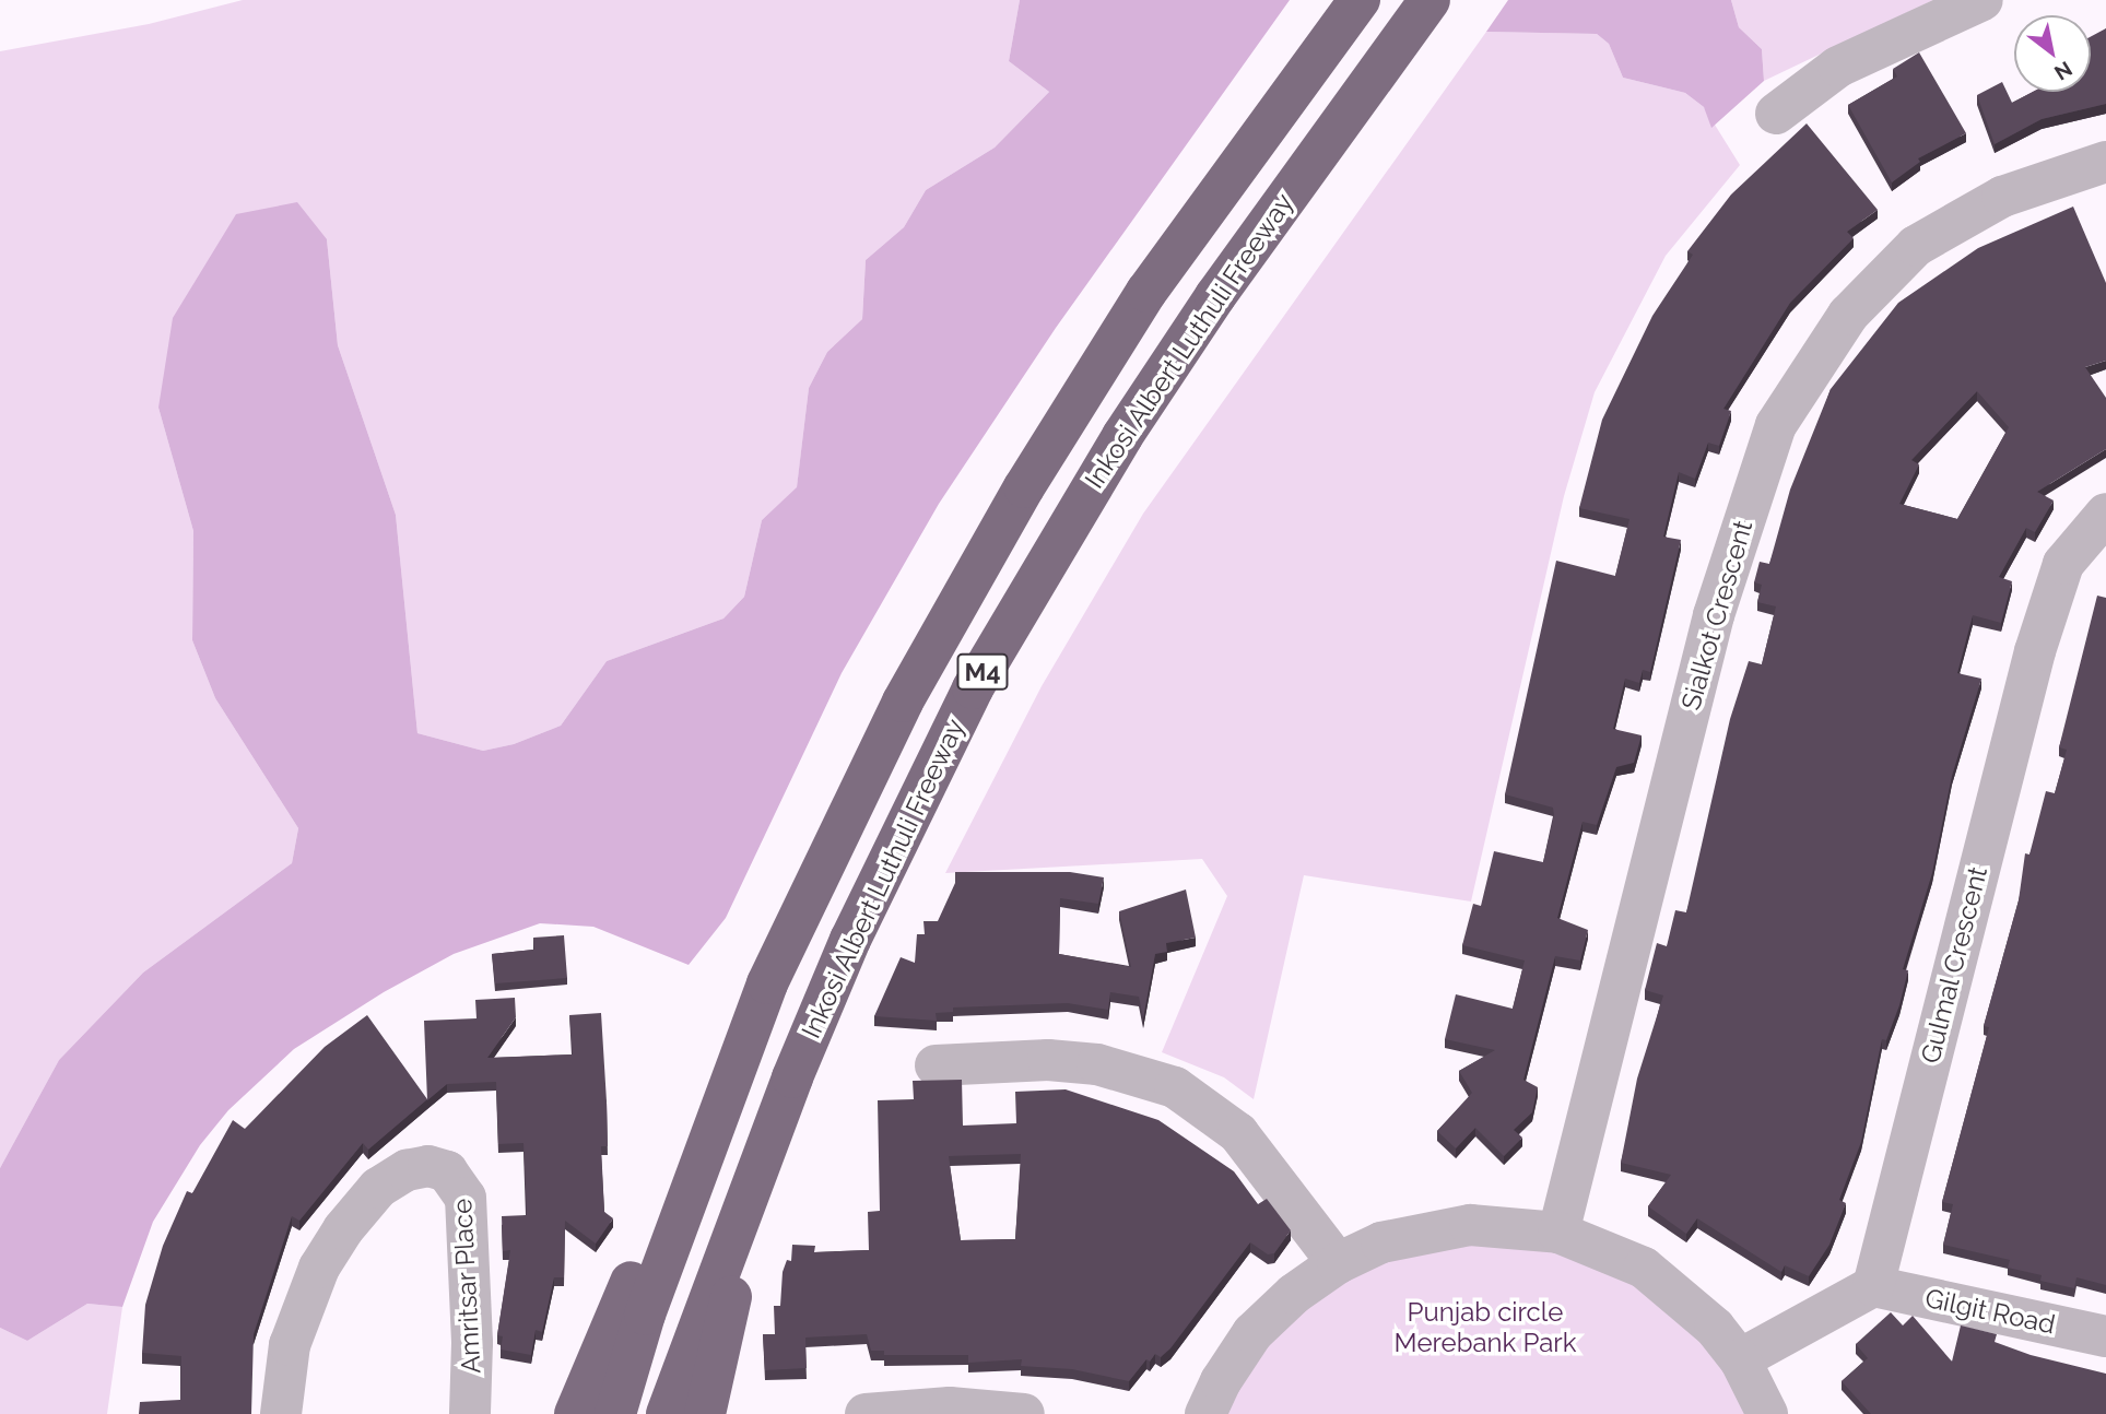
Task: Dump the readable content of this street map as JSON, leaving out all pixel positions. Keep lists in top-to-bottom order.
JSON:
{
  "streets": {
    "highway": ["Inkosi Albert Luthuli Freeway", "M4"],
    "street": [
      "Sialkot Crescent",
      "Gulmal Crescent",
      "Amritsar Place",
      "Gilgit Road"
    ]
  },
  "crossings": [
    ["Gulmal Crescent", "Gilgit Road"]
  ],
  "parks": ["Punjab circle Merebank Park"],
  "north": "bottom right"
}
